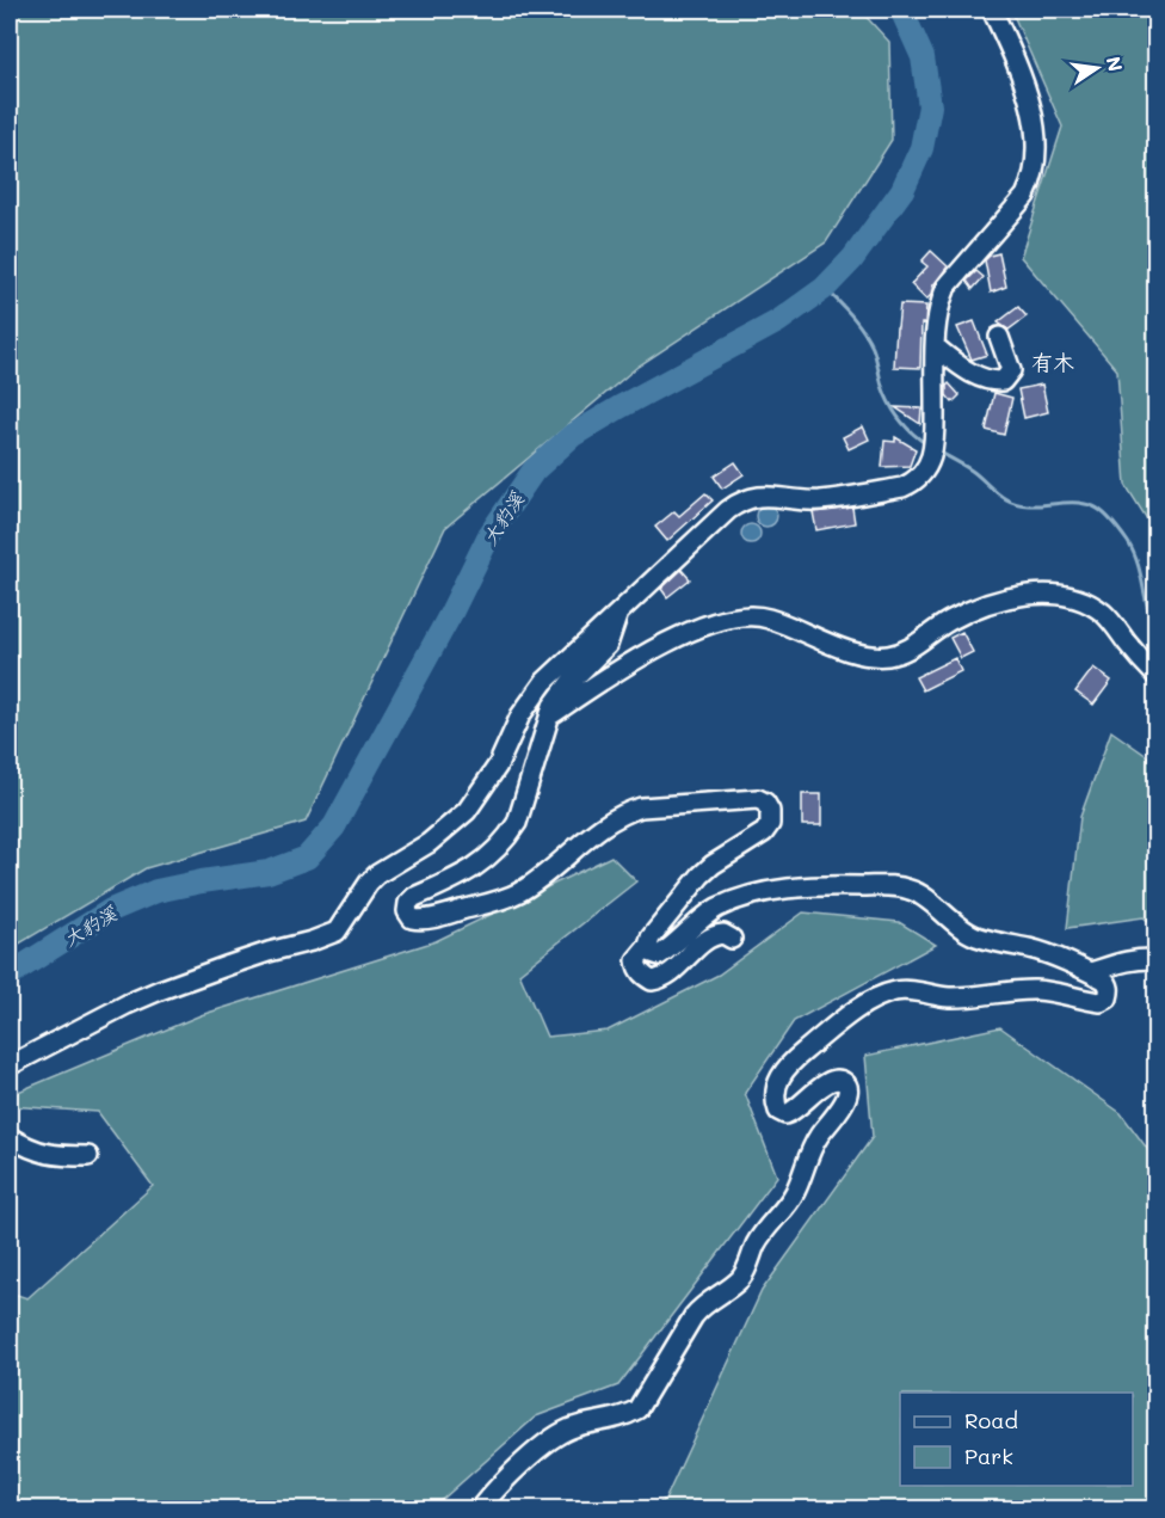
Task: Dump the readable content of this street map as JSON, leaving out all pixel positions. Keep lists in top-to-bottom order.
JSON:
{
  "districts": ["有木"],
  "water": ["大豹溪"],
  "legend": ["Road", "Park"],
  "north": "right"
}
